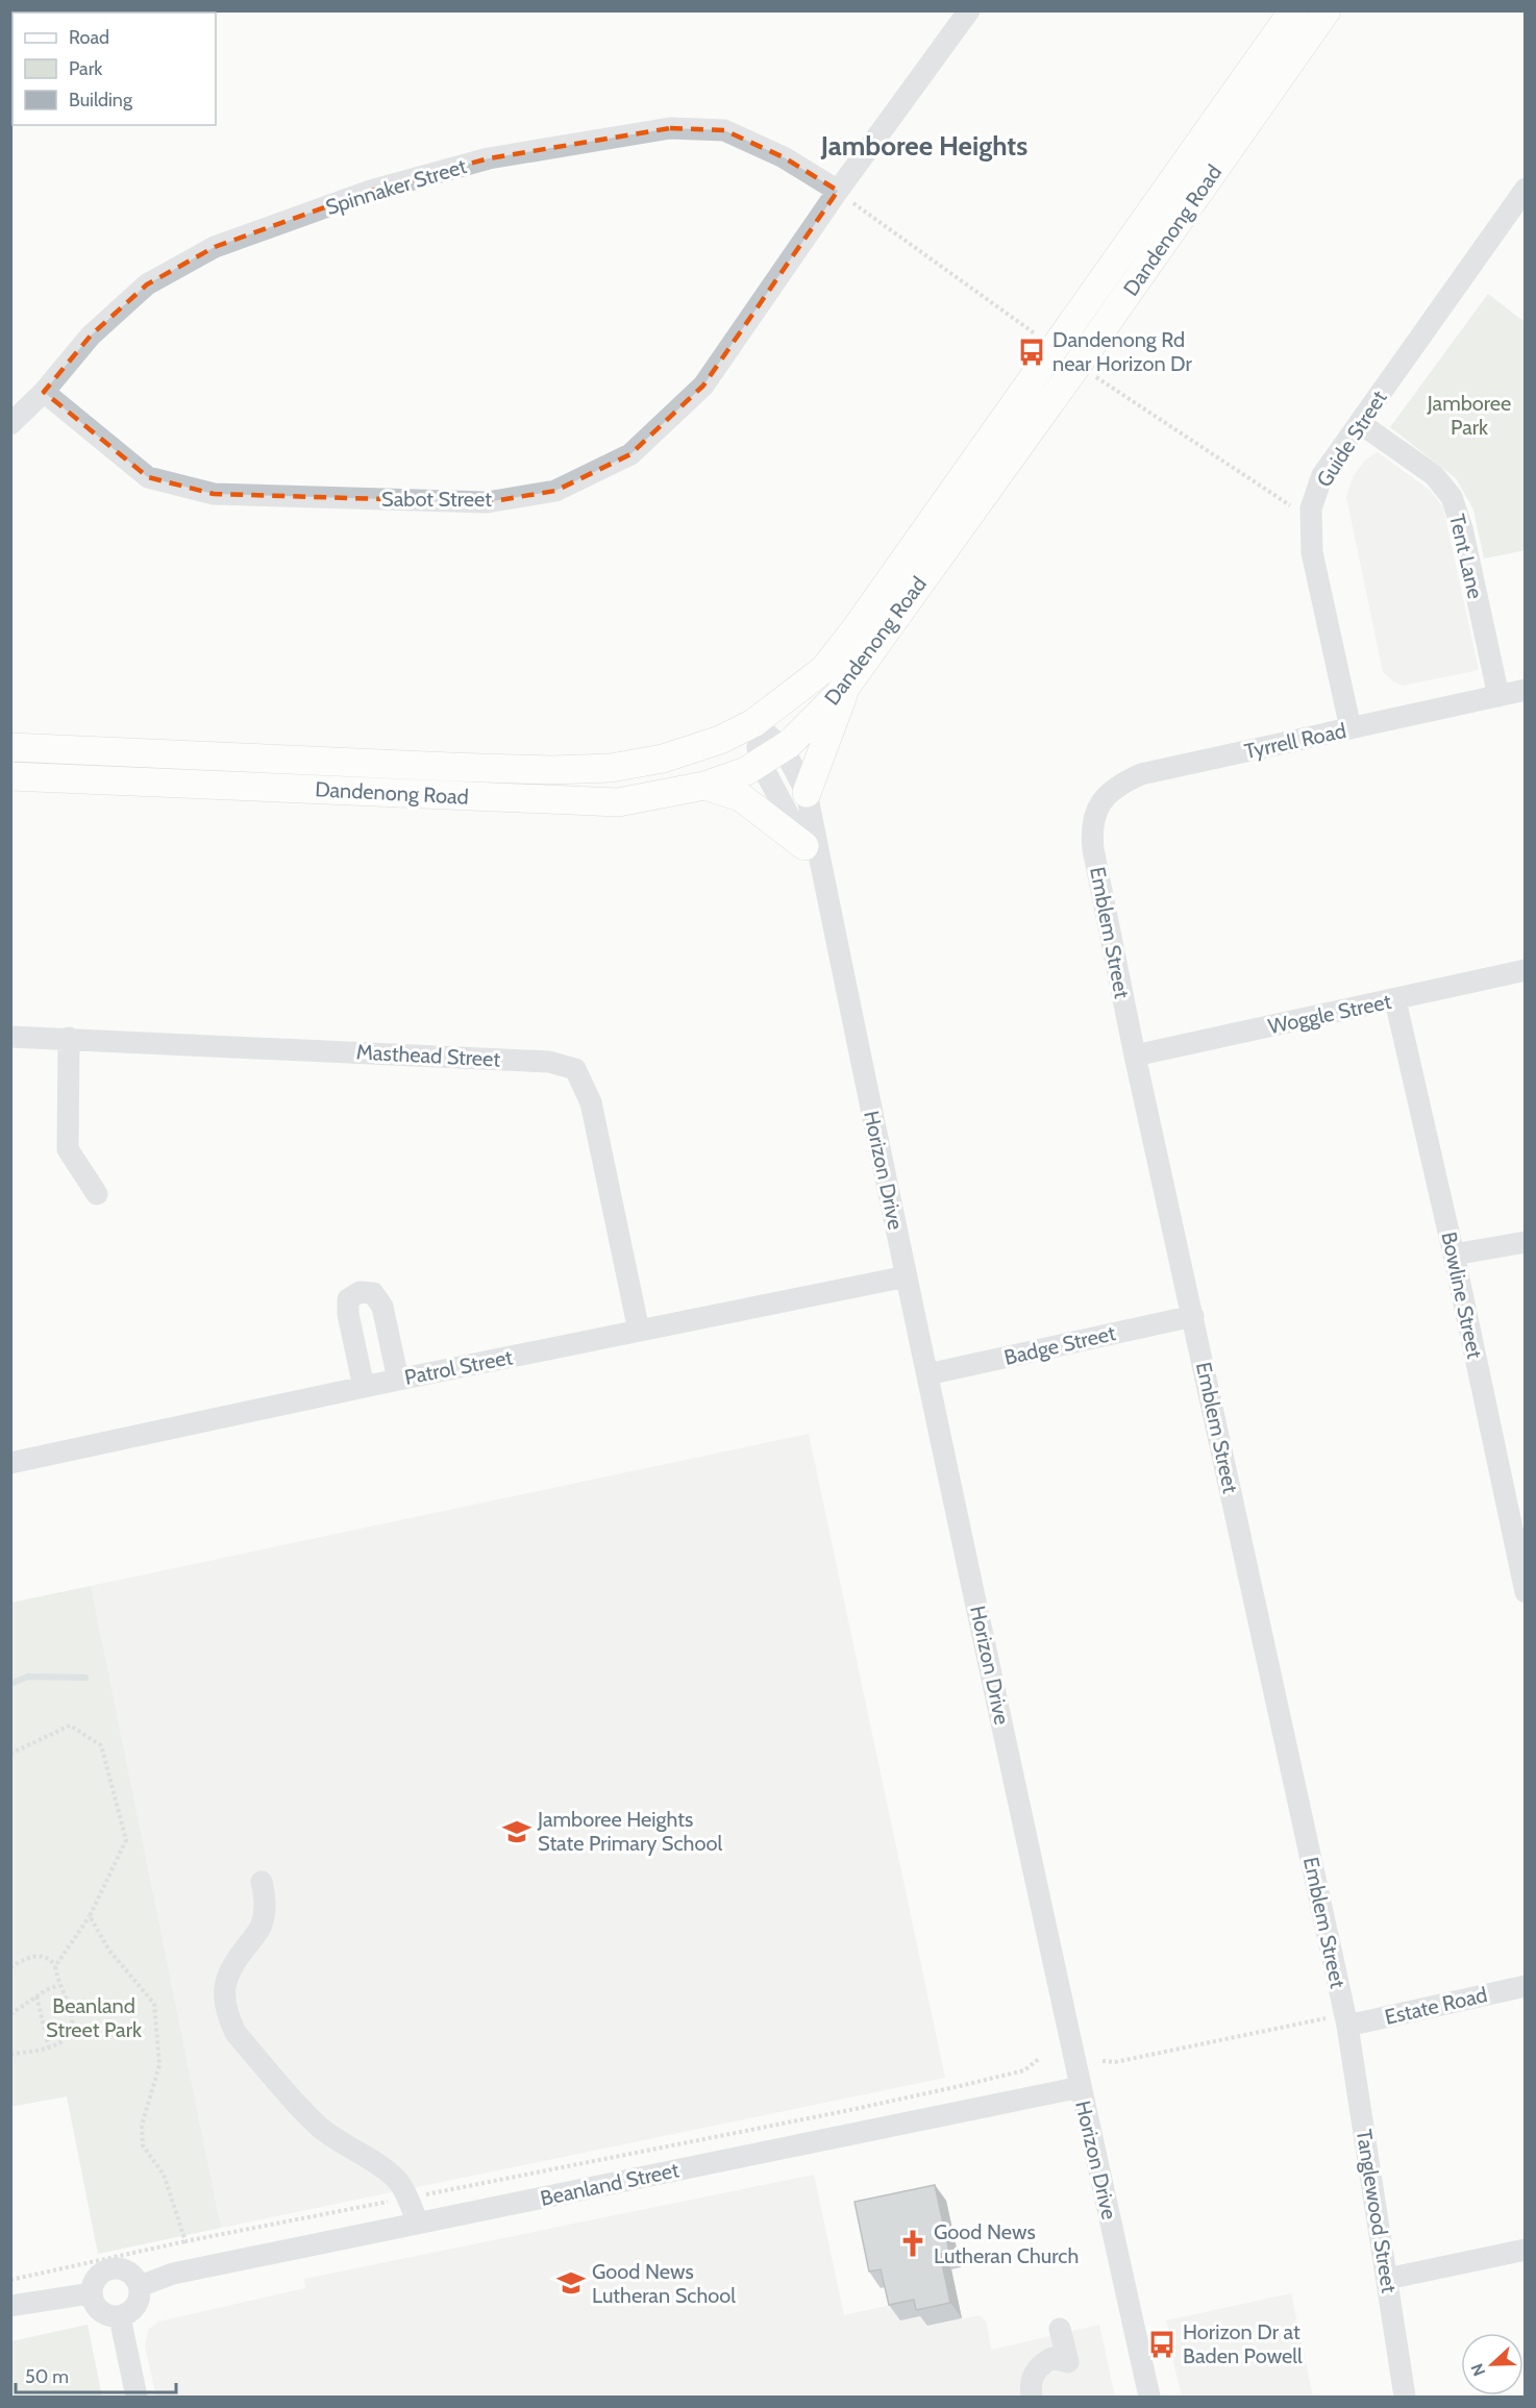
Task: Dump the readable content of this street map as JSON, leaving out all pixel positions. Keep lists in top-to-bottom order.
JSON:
{
  "streets": {
    "main road": ["Dandenong Road"],
    "street": [
      "Spinnaker Street",
      "Guide Street",
      "Sabot Street",
      "Tent Lane",
      "Tyrrell Road",
      "Emblem Street",
      "Woggle Street",
      "Masthead Street",
      "Horizon Drive",
      "Bowline Street",
      "Badge Street",
      "Patrol Street",
      "Estate Road",
      "Beanland Street",
      "Tanglewood Street"
    ]
  },
  "crossings": [
    ["Spinnaker Street", "Sabot Street"],
    ["Dandenong Road", "Horizon Drive"],
    ["Guide Street", "Tent Lane"],
    ["Guide Street", "Tyrrell Road"],
    ["Tent Lane", "Tyrrell Road"],
    ["Tyrrell Road", "Emblem Street"],
    ["Emblem Street", "Woggle Street"],
    ["Emblem Street", "Badge Street"],
    ["Emblem Street", "Estate Road"],
    ["Emblem Street", "Tanglewood Street"],
    ["Woggle Street", "Bowline Street"],
    ["Masthead Street", "Patrol Street"],
    ["Horizon Drive", "Badge Street"],
    ["Horizon Drive", "Patrol Street"],
    ["Horizon Drive", "Beanland Street"],
    ["Estate Road", "Tanglewood Street"]
  ],
  "districts": ["Jamboree Heights"],
  "parks": ["Jamboree Park", "Beanland Street Park"],
  "places": {
    "bus stop": ["Dandenong Rd near Horizon Dr", "Horizon Dr at Baden Powell"],
    "school or university": ["Jamboree Heights State Primary School", "Good News Lutheran School"],
    "church": ["Good News Lutheran Church"]
  },
  "legend": ["Road", "Park", "Building"],
  "scale_bar": "50 m",
  "north": "left"
}
